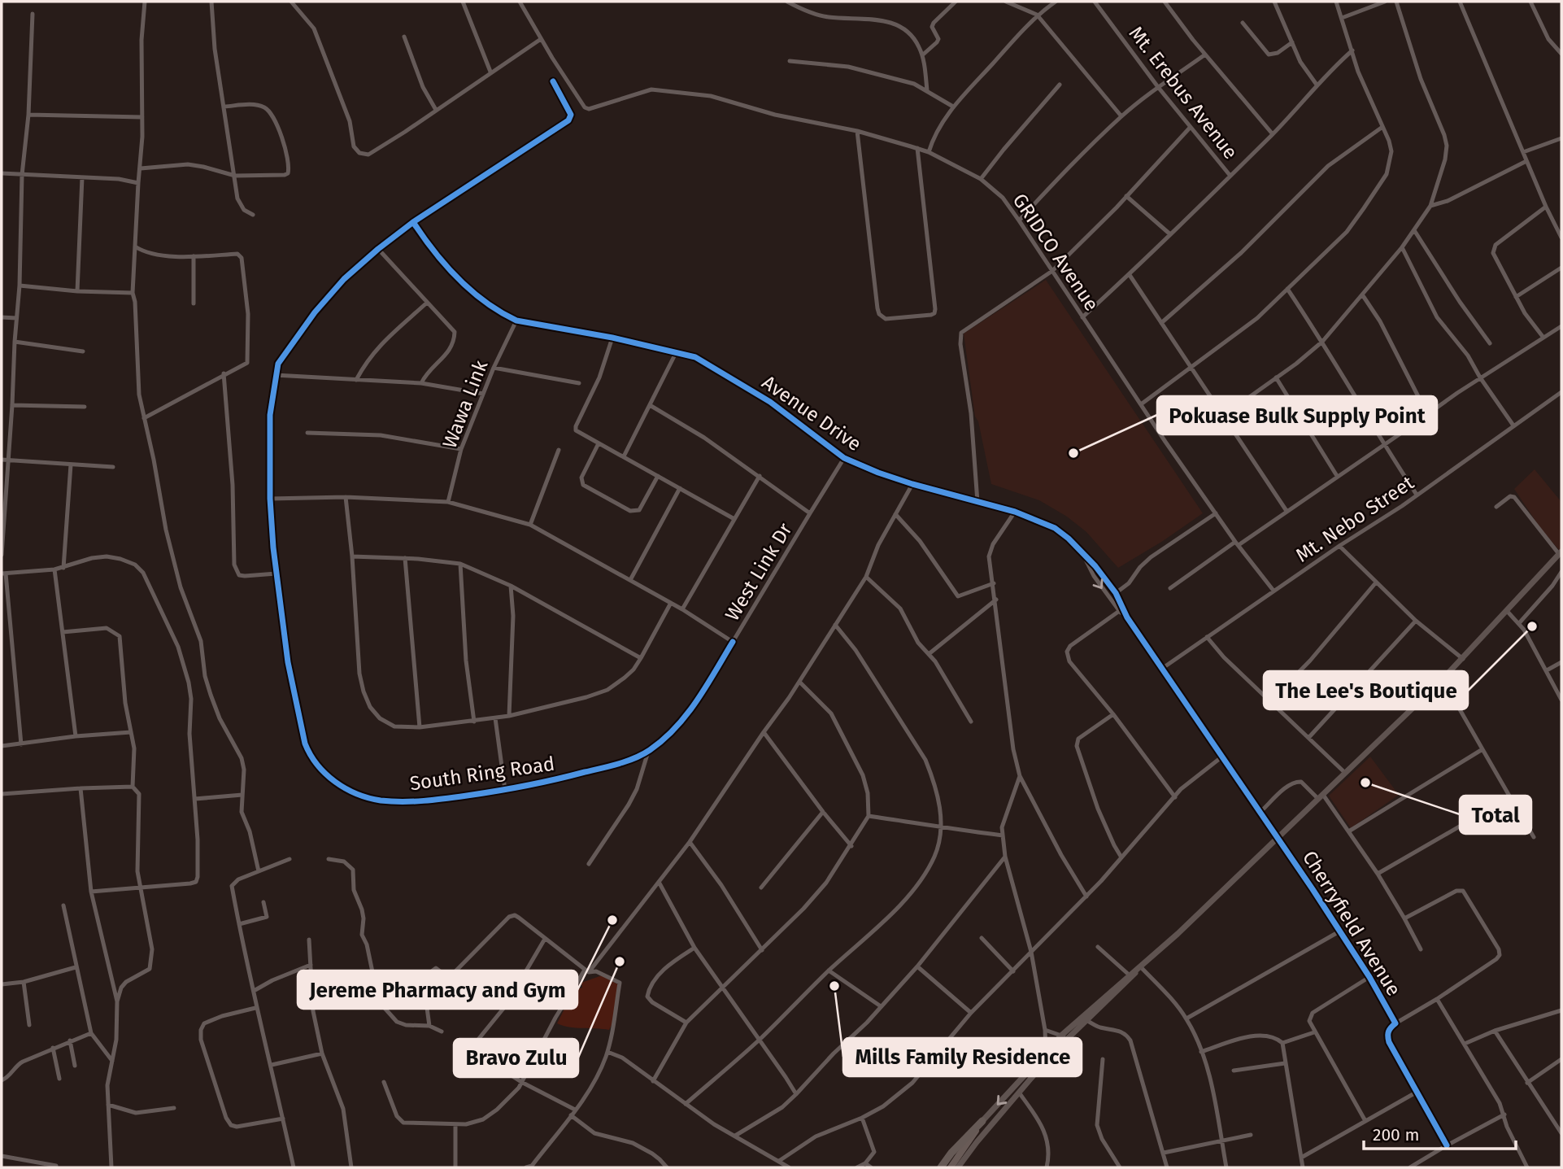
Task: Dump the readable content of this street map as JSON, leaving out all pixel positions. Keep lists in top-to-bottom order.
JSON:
{
  "streets": {
    "street": [
      "Mt. Erebus Avenue",
      "GRIDCO Avenue",
      "Wawa Link",
      "Avenue Drive",
      "Mt. Nebo Street",
      "West Link Dr",
      "South Ring Road",
      "Cherryfield Avenue"
    ]
  },
  "crossings": [
    ["GRIDCO Avenue", "Mt. Nebo Street"],
    ["Wawa Link", "Avenue Drive"],
    ["Wawa Link", "West Link Dr"],
    ["Mt. Nebo Street", "Cherryfield Avenue"],
    ["West Link Dr", "South Ring Road"]
  ],
  "places": [
    "Pokuase Bulk Supply Point",
    "The Lee's Boutique",
    "Total",
    "Jereme Pharmacy and Gym",
    "Bravo Zulu",
    "Mills Family Residence"
  ],
  "scale_bar": "200 m"
}
